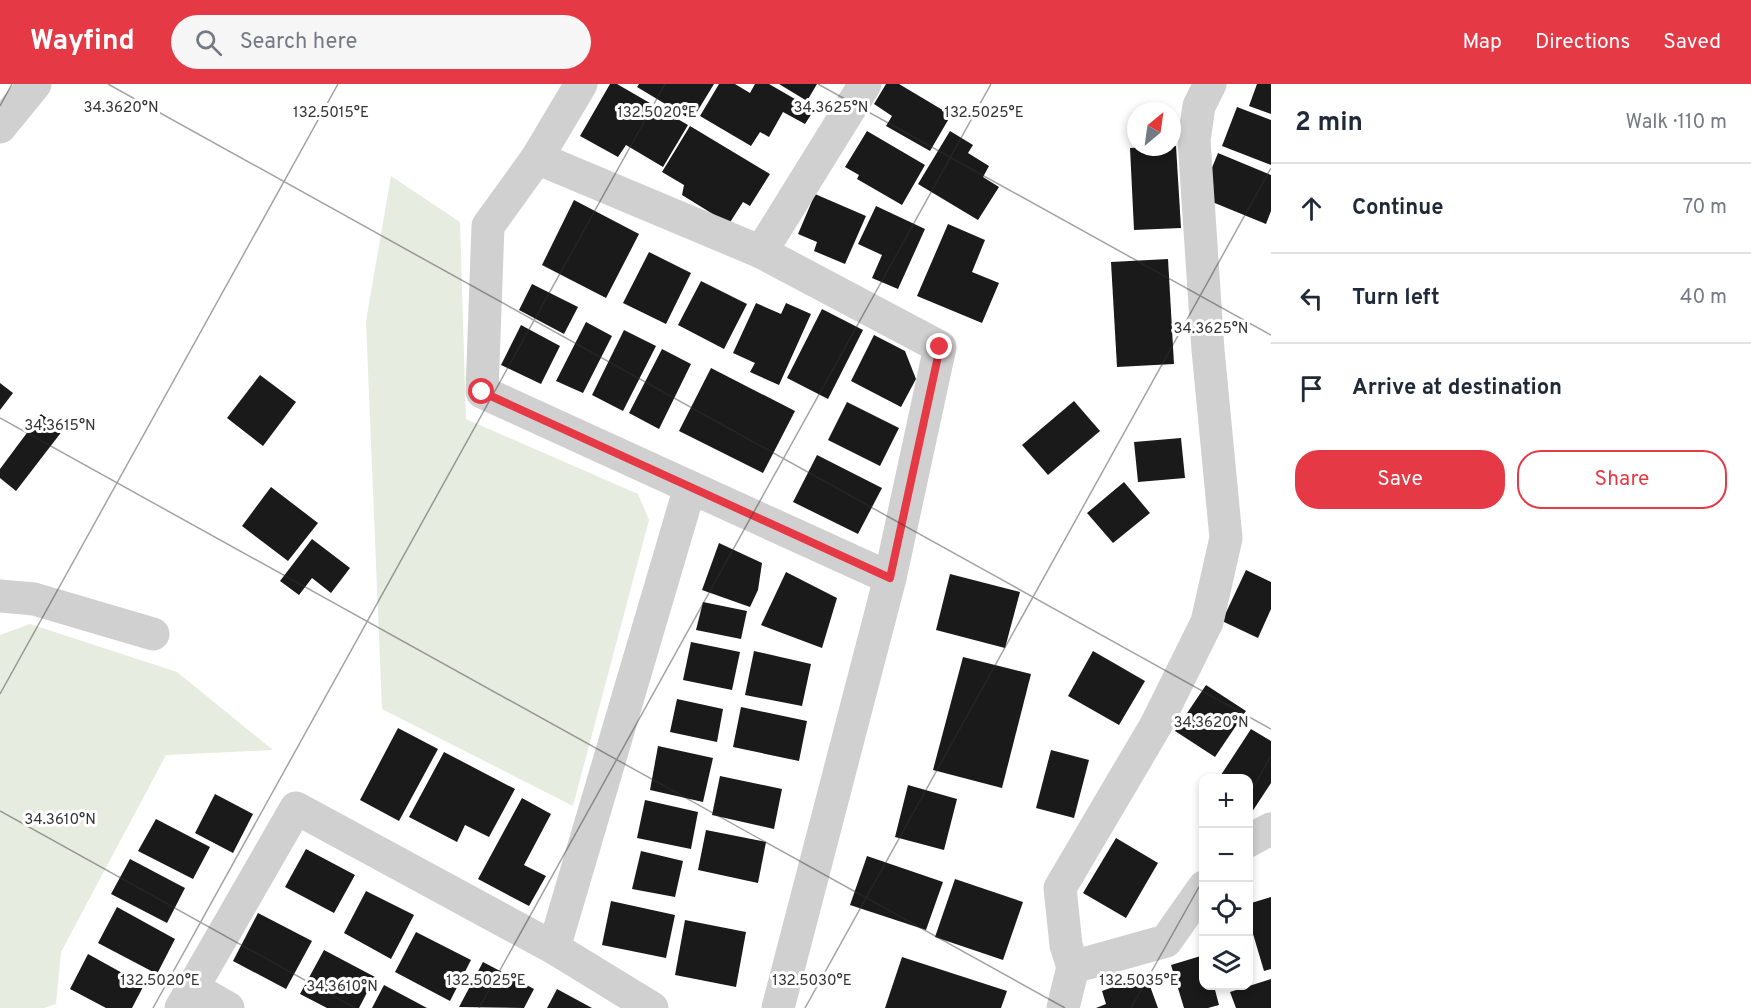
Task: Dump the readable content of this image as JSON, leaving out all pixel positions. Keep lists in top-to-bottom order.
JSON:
{
  "north": "top right",
  "page": {
    "header": "Wayfind",
    "search": "Search here",
    "nav": ["Map", "Directions", "Saved"],
    "heading": ["2 min", "Walk · 110 m"],
    "list": [
      ["Continue", "70 m"],
      ["Turn left", "40 m"],
      "Arrive at destination"
    ],
    "buttons": ["Save", "Share"],
    "map_buttons": ["+", "−"]
  },
  "coordinates": [
    "34.3620°N",
    "34.3625°N",
    "132.5015°E",
    "132.5020°E",
    "132.5025°E",
    "34.3615°N",
    "34.3610°N",
    "132.5030°E",
    "132.5035°E"
  ]
}
